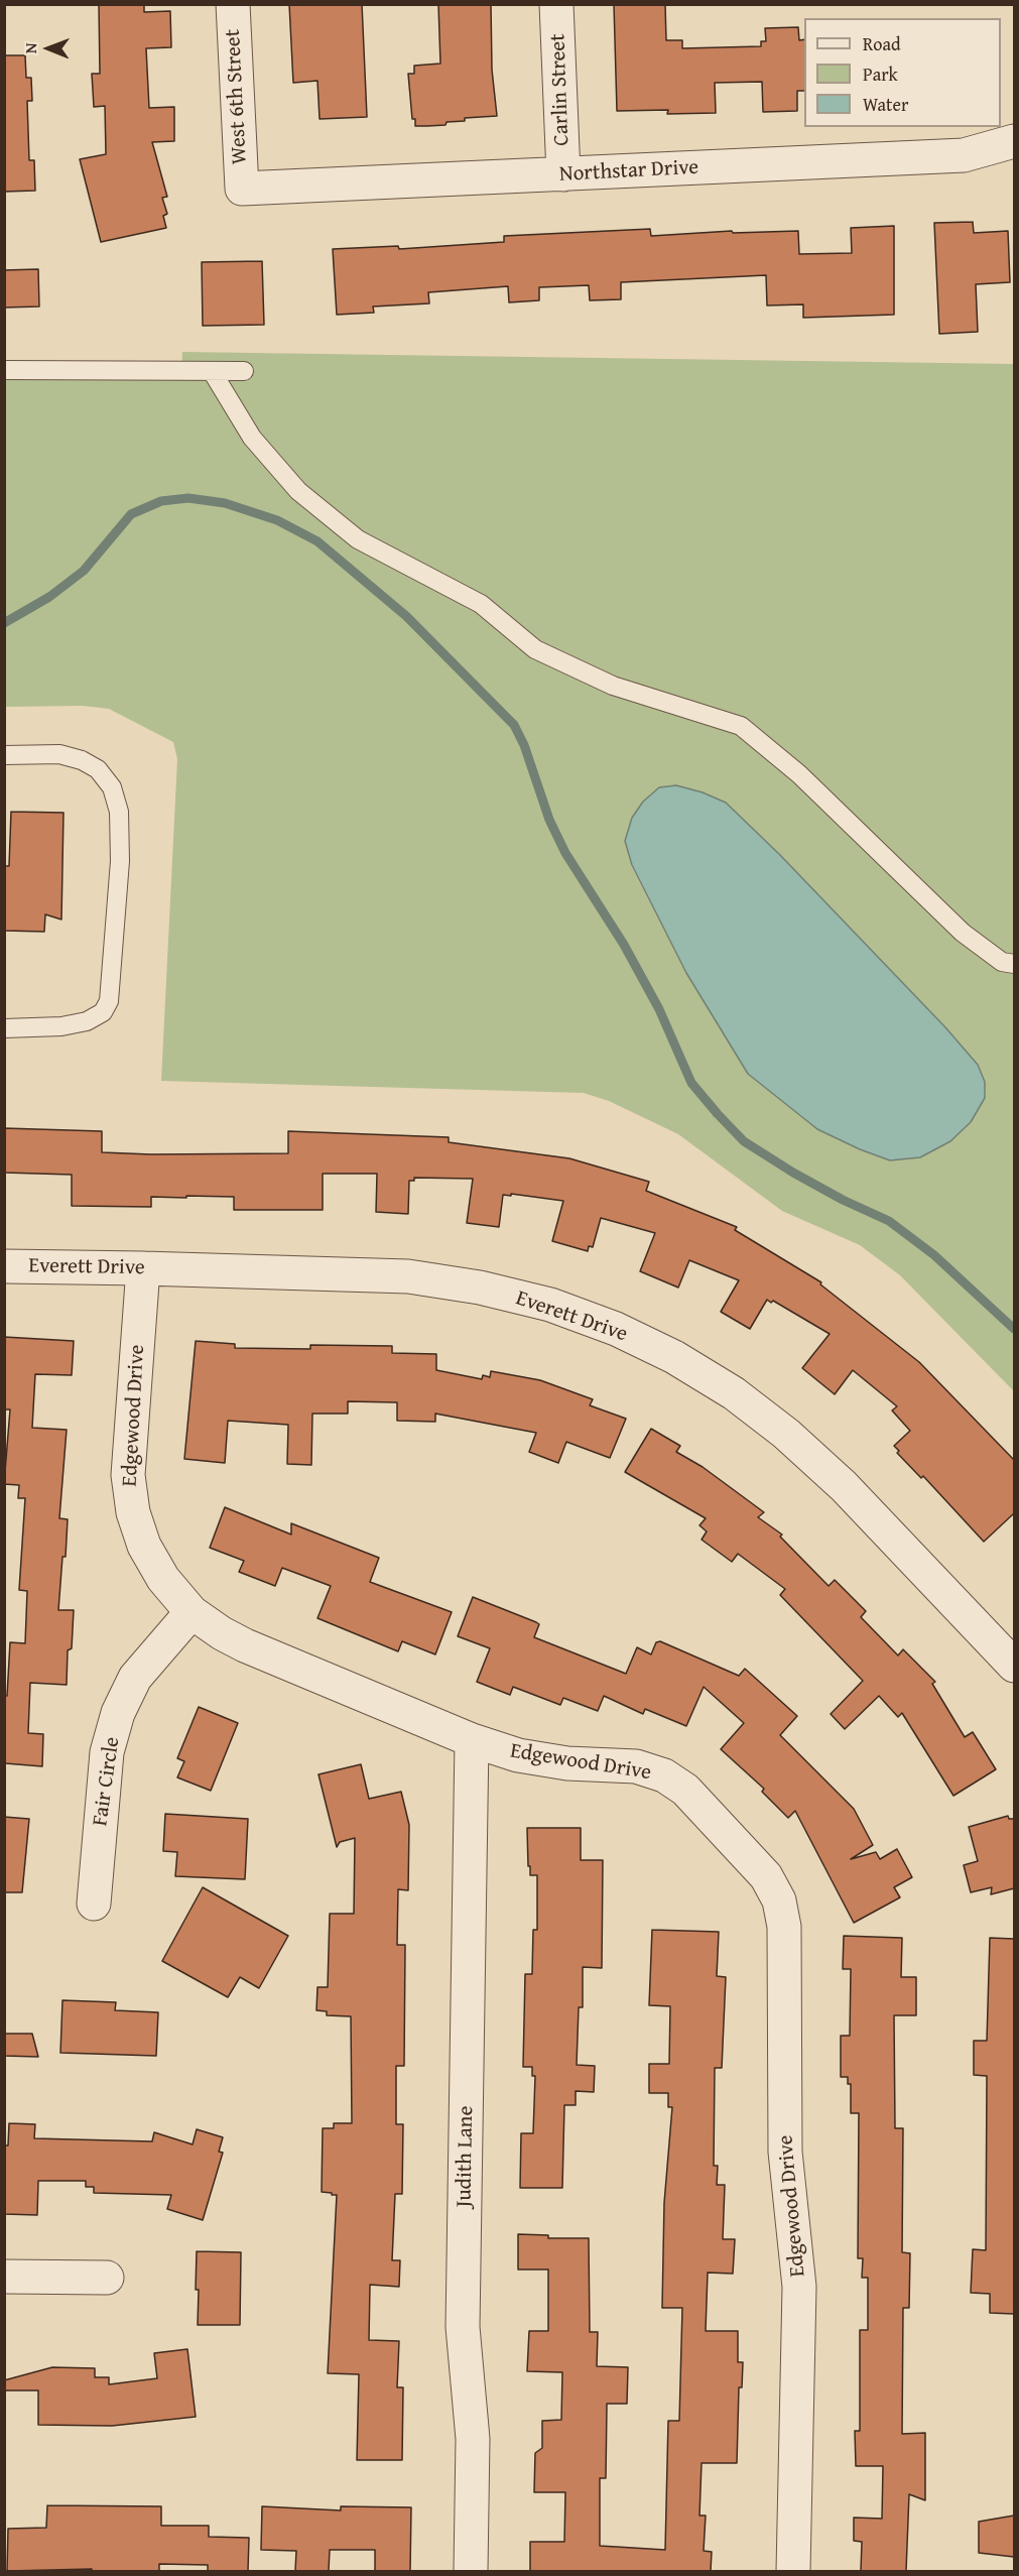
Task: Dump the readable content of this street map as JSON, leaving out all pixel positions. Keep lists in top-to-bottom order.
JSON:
{
  "streets": {
    "street": [
      "Carlin Street",
      "West 6th Street",
      "Northstar Drive",
      "Everett Drive",
      "Edgewood Drive",
      "Fair Circle",
      "Judith Lane"
    ]
  },
  "crossings": [
    ["Carlin Street", "Northstar Drive"],
    ["West 6th Street", "Northstar Drive"],
    ["Everett Drive", "Edgewood Drive"],
    ["Edgewood Drive", "Fair Circle"],
    ["Edgewood Drive", "Judith Lane"]
  ],
  "legend": ["Road", "Park", "Water"],
  "north": "left"
}
